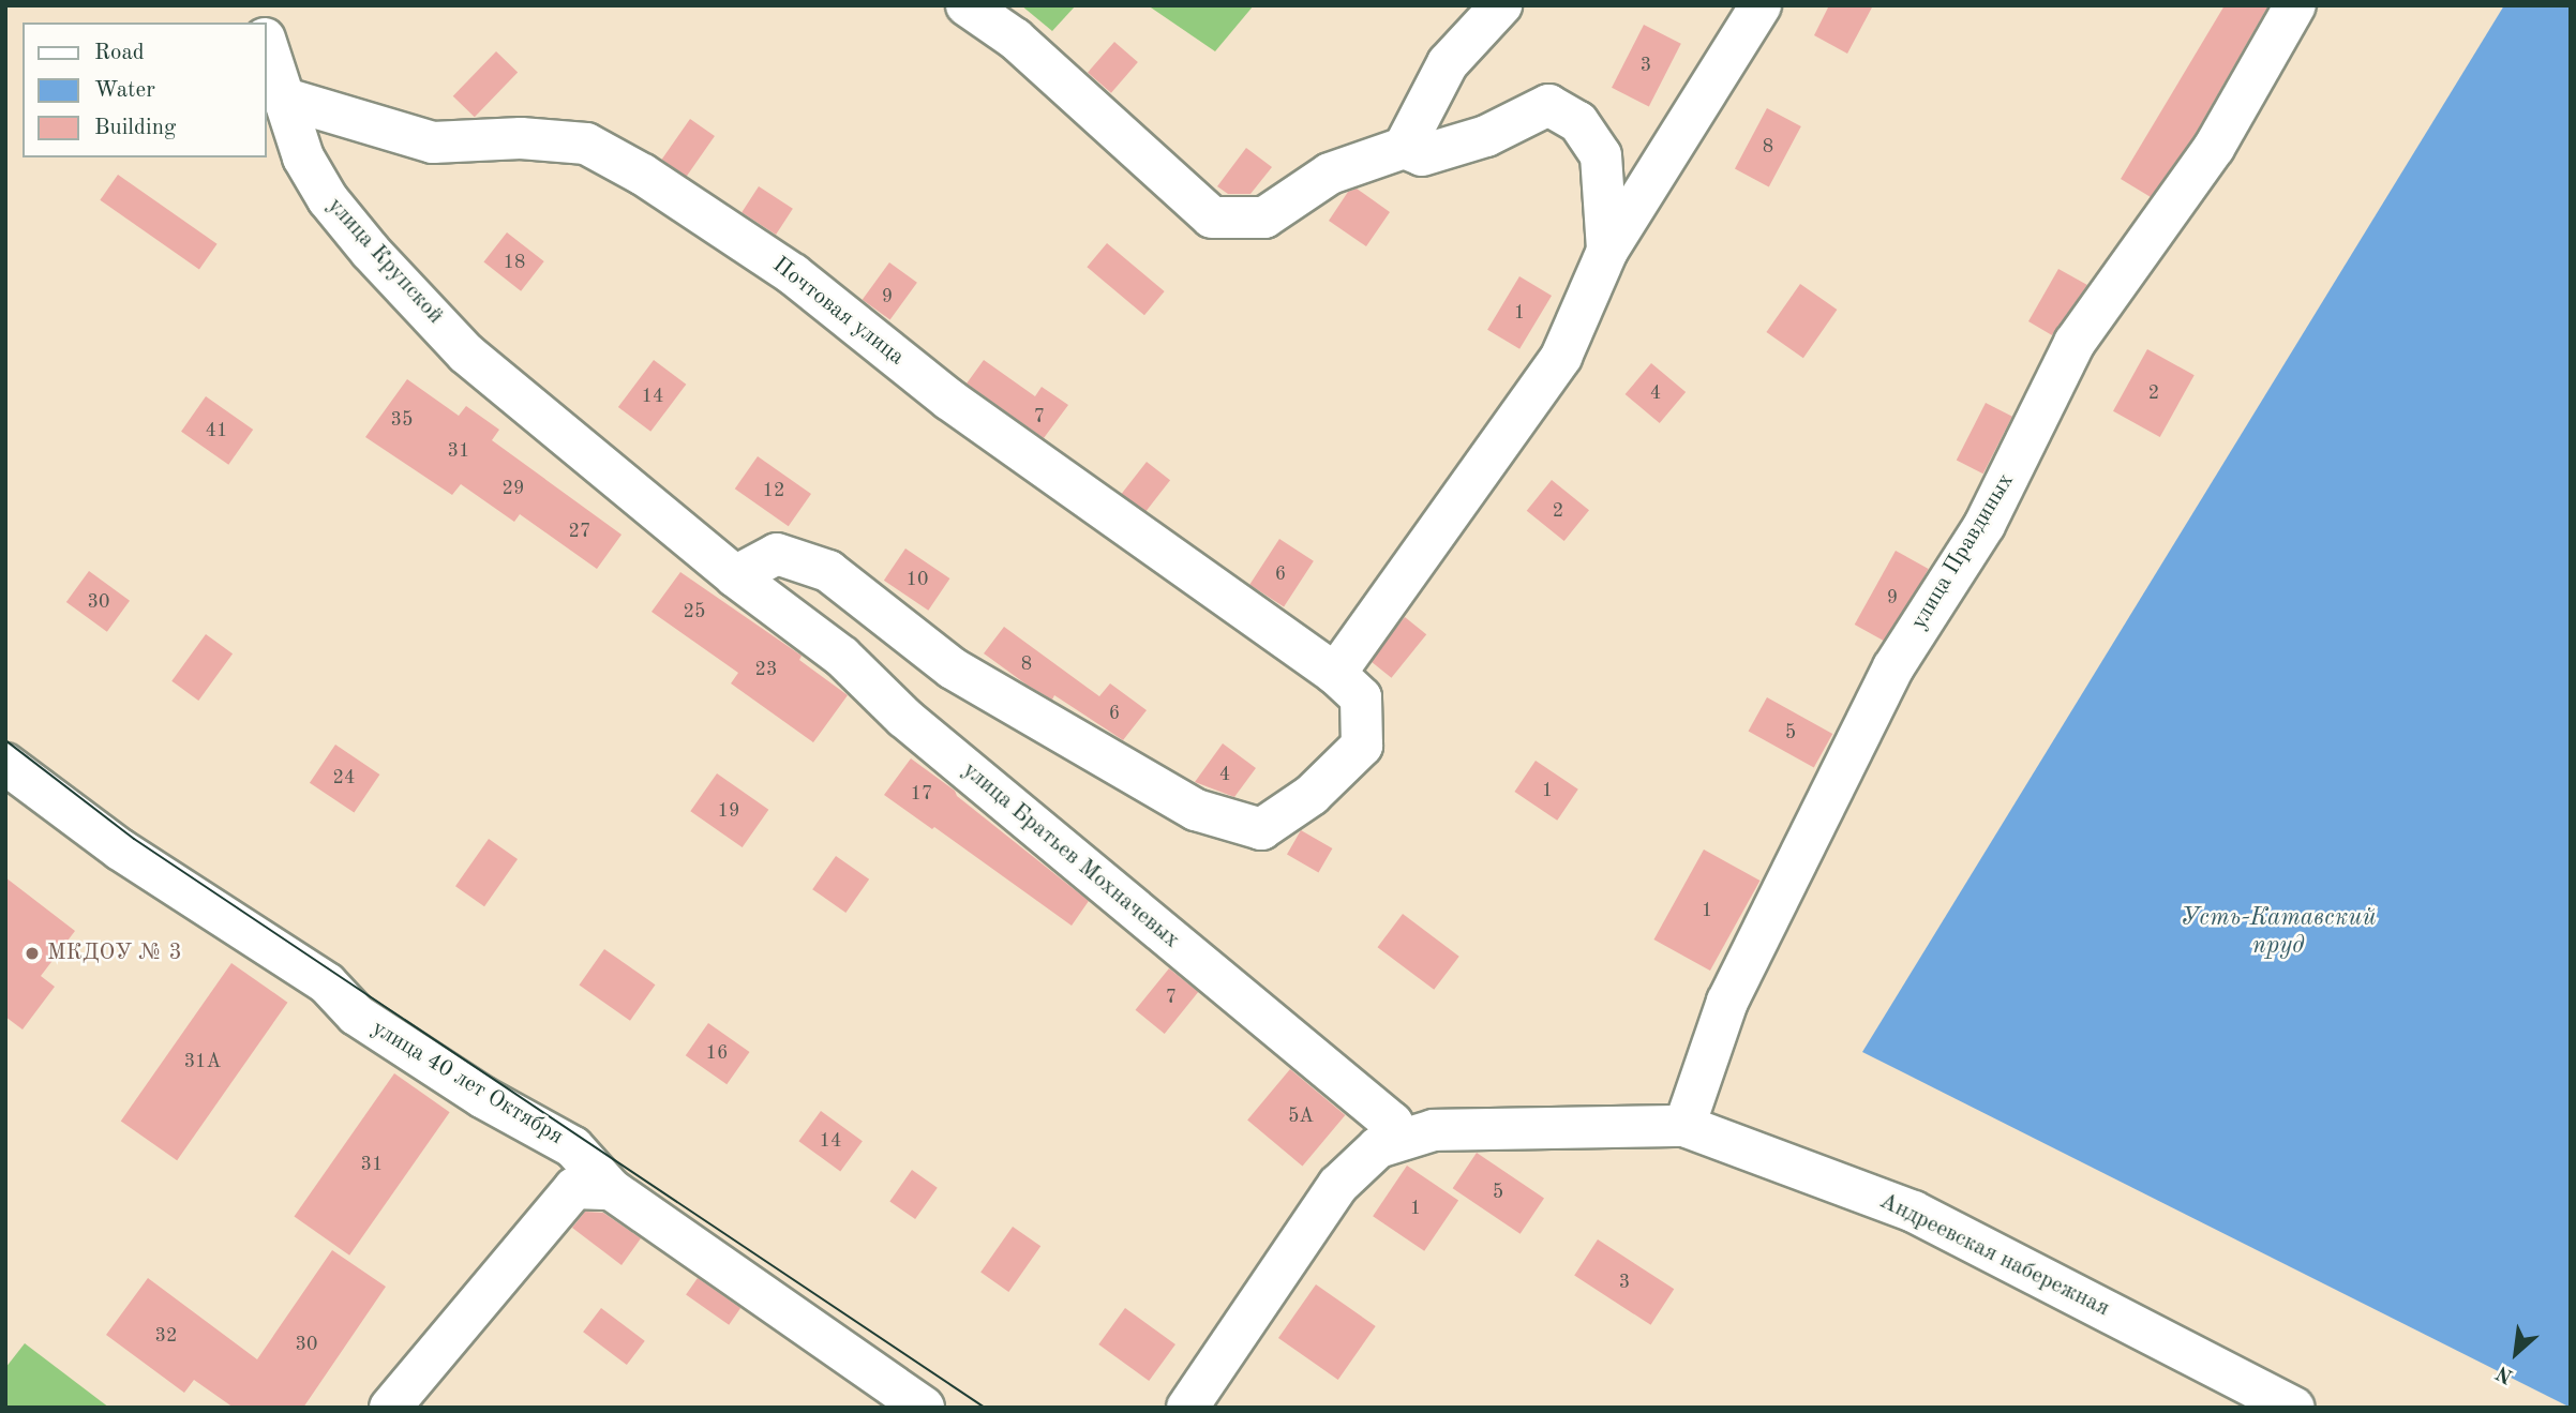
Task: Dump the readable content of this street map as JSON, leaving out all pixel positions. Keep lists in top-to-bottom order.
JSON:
{
  "streets": {
    "street": [
      "улица Крупской",
      "Почтовая улица",
      "улица Правдиных",
      "улица Братьев Мохначевых",
      "улица 40 лет Октября",
      "Андреевская набережная"
    ]
  },
  "crossings": [
    ["улица Крупской", "Почтовая улица"],
    ["улица Крупской", "улица Братьев Мохначевых"],
    ["Почтовая улица", "улица Братьев Мохначевых"],
    ["улица Правдиных", "Андреевская набережная"]
  ],
  "water": ["Усть-Катавский пруд"],
  "places": ["МКДОУ № 3"],
  "house_numbers": [
    "3",
    "8",
    "18",
    "9",
    "1",
    "4",
    "2",
    "14",
    "7",
    "35",
    "41",
    "31",
    "29",
    "12",
    "2",
    "27",
    "6",
    "10",
    "9",
    "30",
    "25",
    "8",
    "23",
    "6",
    "5",
    "4",
    "24",
    "1",
    "17",
    "19",
    "1",
    "7",
    "16",
    "31А",
    "5А",
    "14",
    "31",
    "5",
    "1",
    "3",
    "32",
    "30"
  ],
  "legend": ["Road", "Water", "Building"],
  "north": "bottom left"
}
